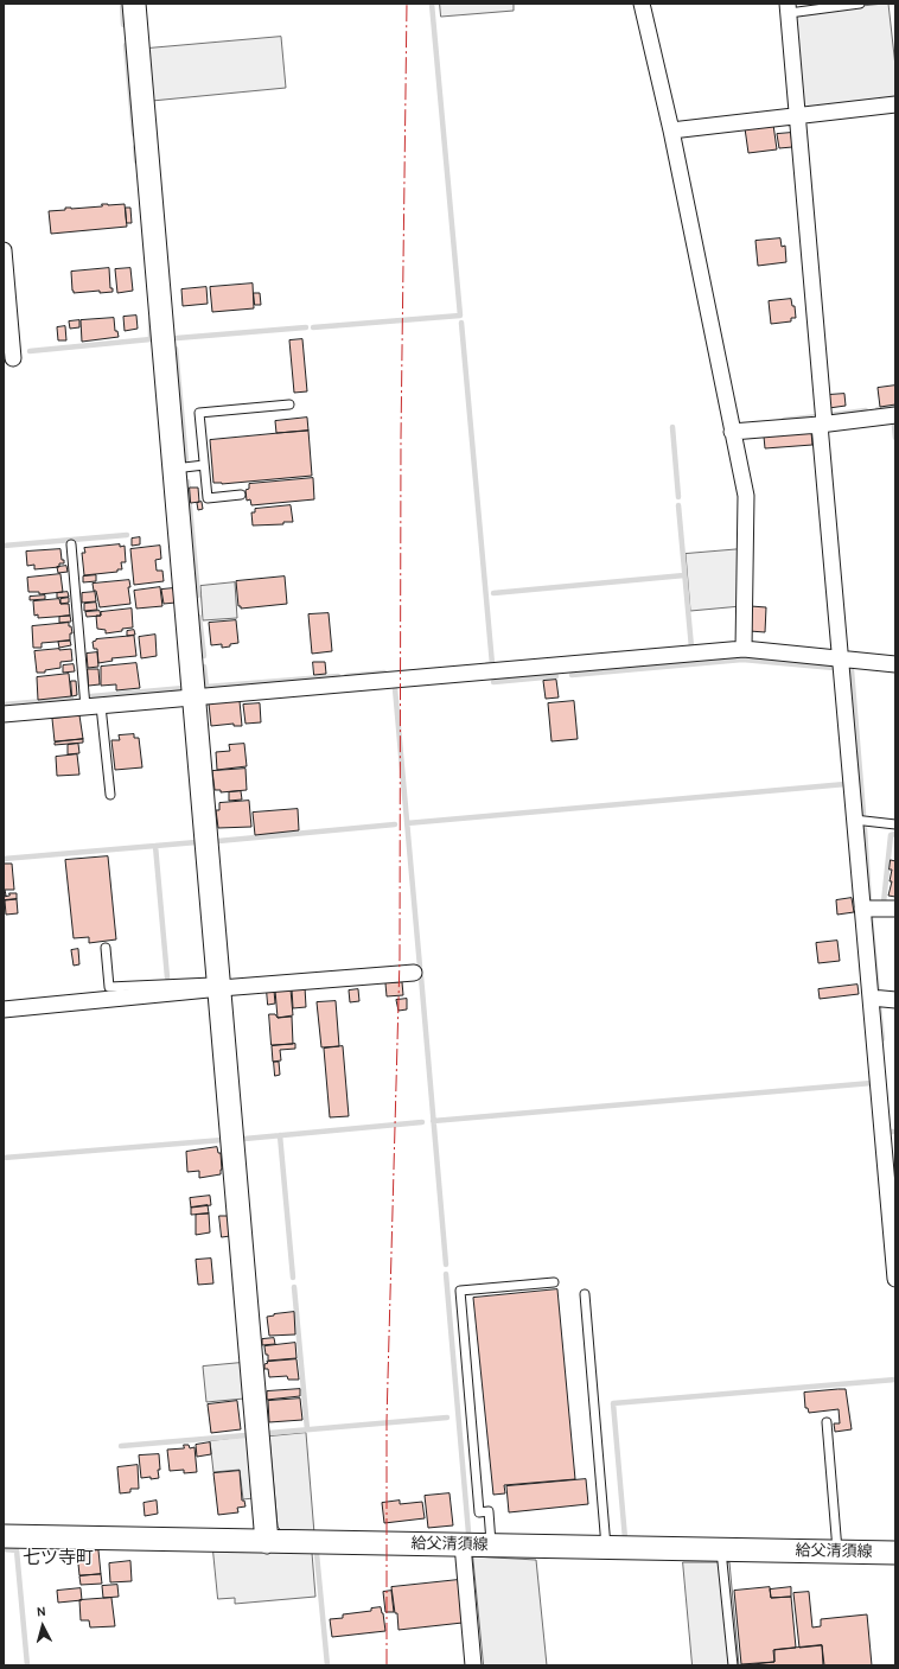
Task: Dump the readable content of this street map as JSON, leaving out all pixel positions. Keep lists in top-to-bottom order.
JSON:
{
  "streets": {
    "street": ["給父清須線"]
  },
  "districts": ["七ツ寺町"],
  "north": "top"
}
